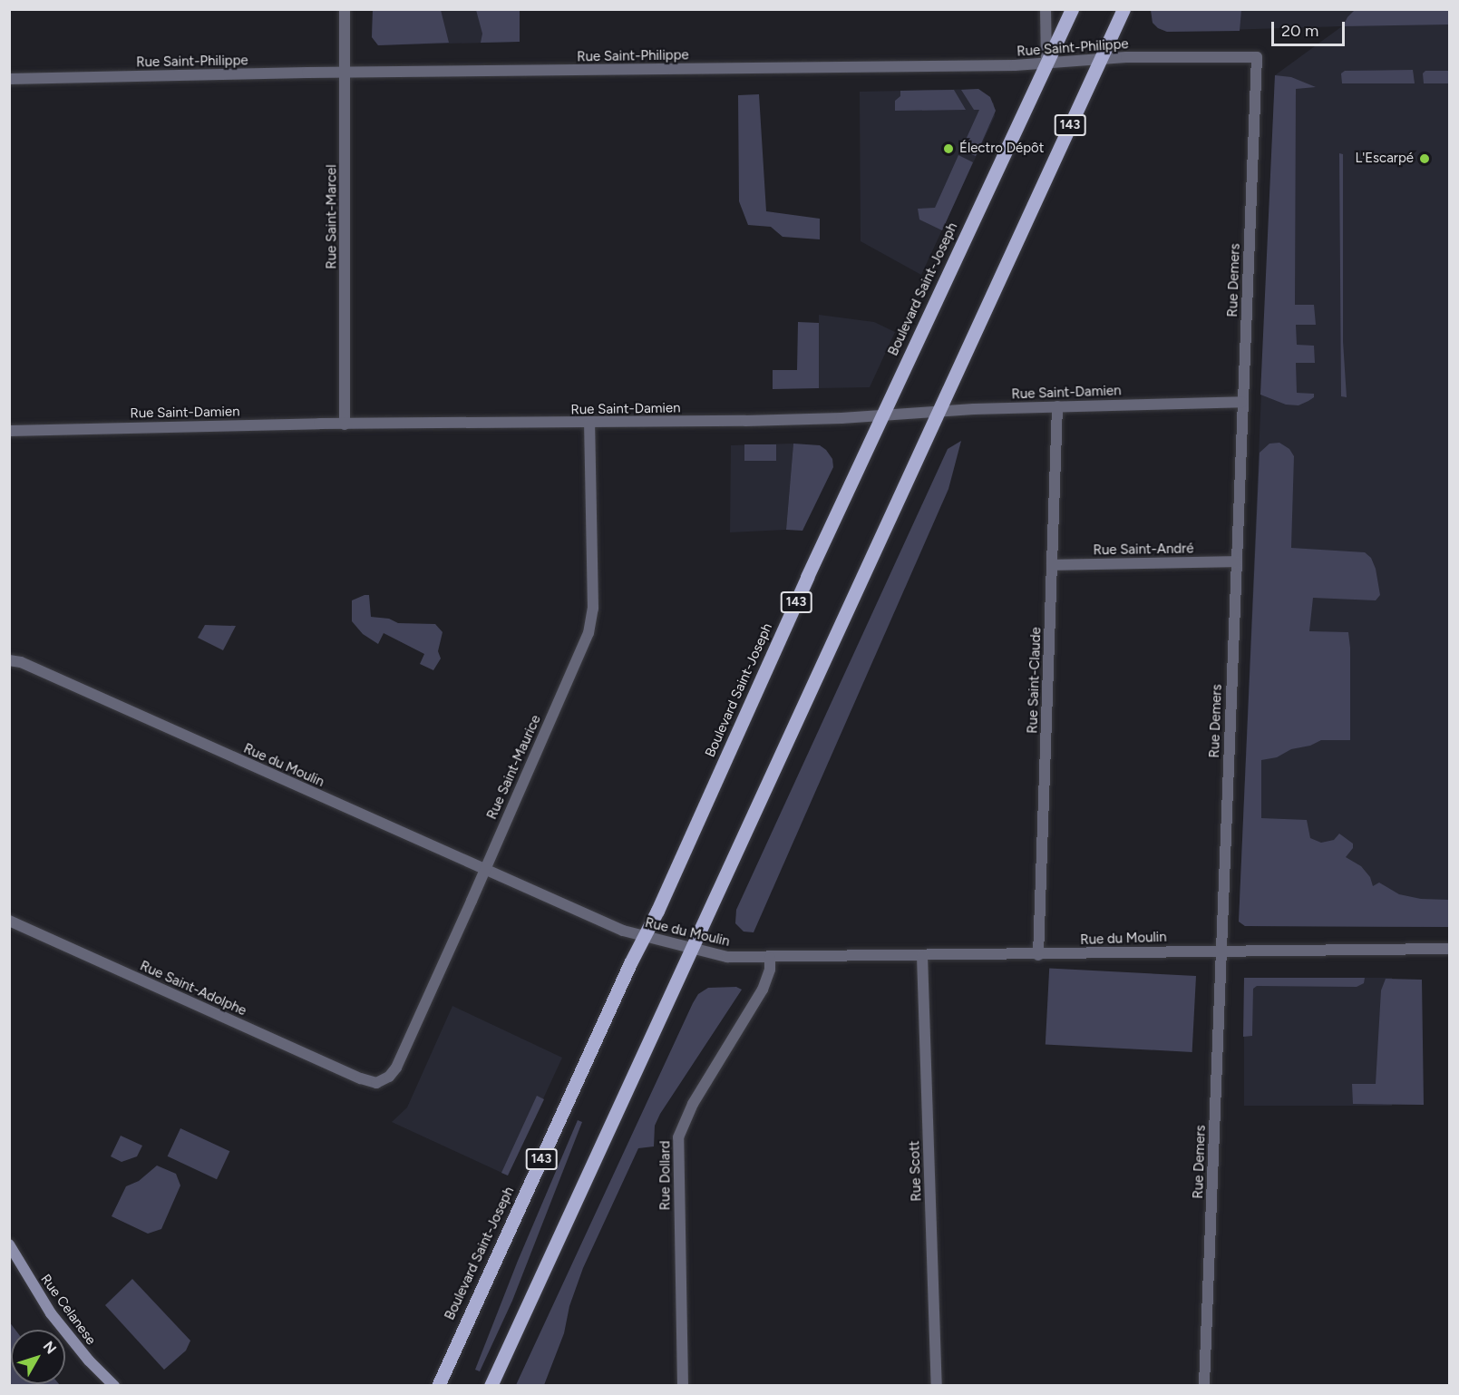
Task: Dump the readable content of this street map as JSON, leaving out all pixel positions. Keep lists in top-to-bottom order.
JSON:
{
  "streets": {
    "main road": ["143", "Boulevard Saint-Joseph"],
    "street": [
      "Rue Saint-Philippe",
      "Rue Saint-Marcel",
      "Rue Demers",
      "Rue Saint-Damien",
      "Rue Saint-André",
      "Rue Saint-Claude",
      "Rue du Moulin",
      "Rue Saint-Maurice",
      "Rue Saint-Adolphe",
      "Rue Scott",
      "Rue Dollard",
      "Rue Celanese"
    ]
  },
  "crossings": [
    ["Rue Saint-Philippe", "143"],
    ["Rue Saint-Philippe", "Rue Saint-Marcel"],
    ["Rue Saint-Philippe", "Rue Demers"],
    ["Rue Saint-Philippe", "Boulevard Saint-Joseph"],
    ["143", "Rue Saint-Damien"],
    ["143", "Rue du Moulin"],
    ["Rue Saint-Marcel", "Rue Saint-Damien"],
    ["Rue Demers", "Rue Saint-Damien"],
    ["Rue Demers", "Rue Saint-André"],
    ["Rue Demers", "Rue du Moulin"],
    ["Boulevard Saint-Joseph", "Rue Saint-Damien"],
    ["Boulevard Saint-Joseph", "Rue du Moulin"],
    ["Rue Saint-Damien", "Rue Saint-Claude"],
    ["Rue Saint-Damien", "Rue Saint-Maurice"],
    ["Rue Saint-André", "Rue Saint-Claude"],
    ["Rue Saint-Claude", "Rue du Moulin"],
    ["Rue du Moulin", "Rue Saint-Maurice"],
    ["Rue du Moulin", "Rue Scott"],
    ["Rue du Moulin", "Rue Dollard"],
    ["Rue Saint-Maurice", "Rue Saint-Adolphe"]
  ],
  "places": ["Électro Dépôt", "L'Escarpé"],
  "scale_bar": "20 m",
  "north": "top right"
}
